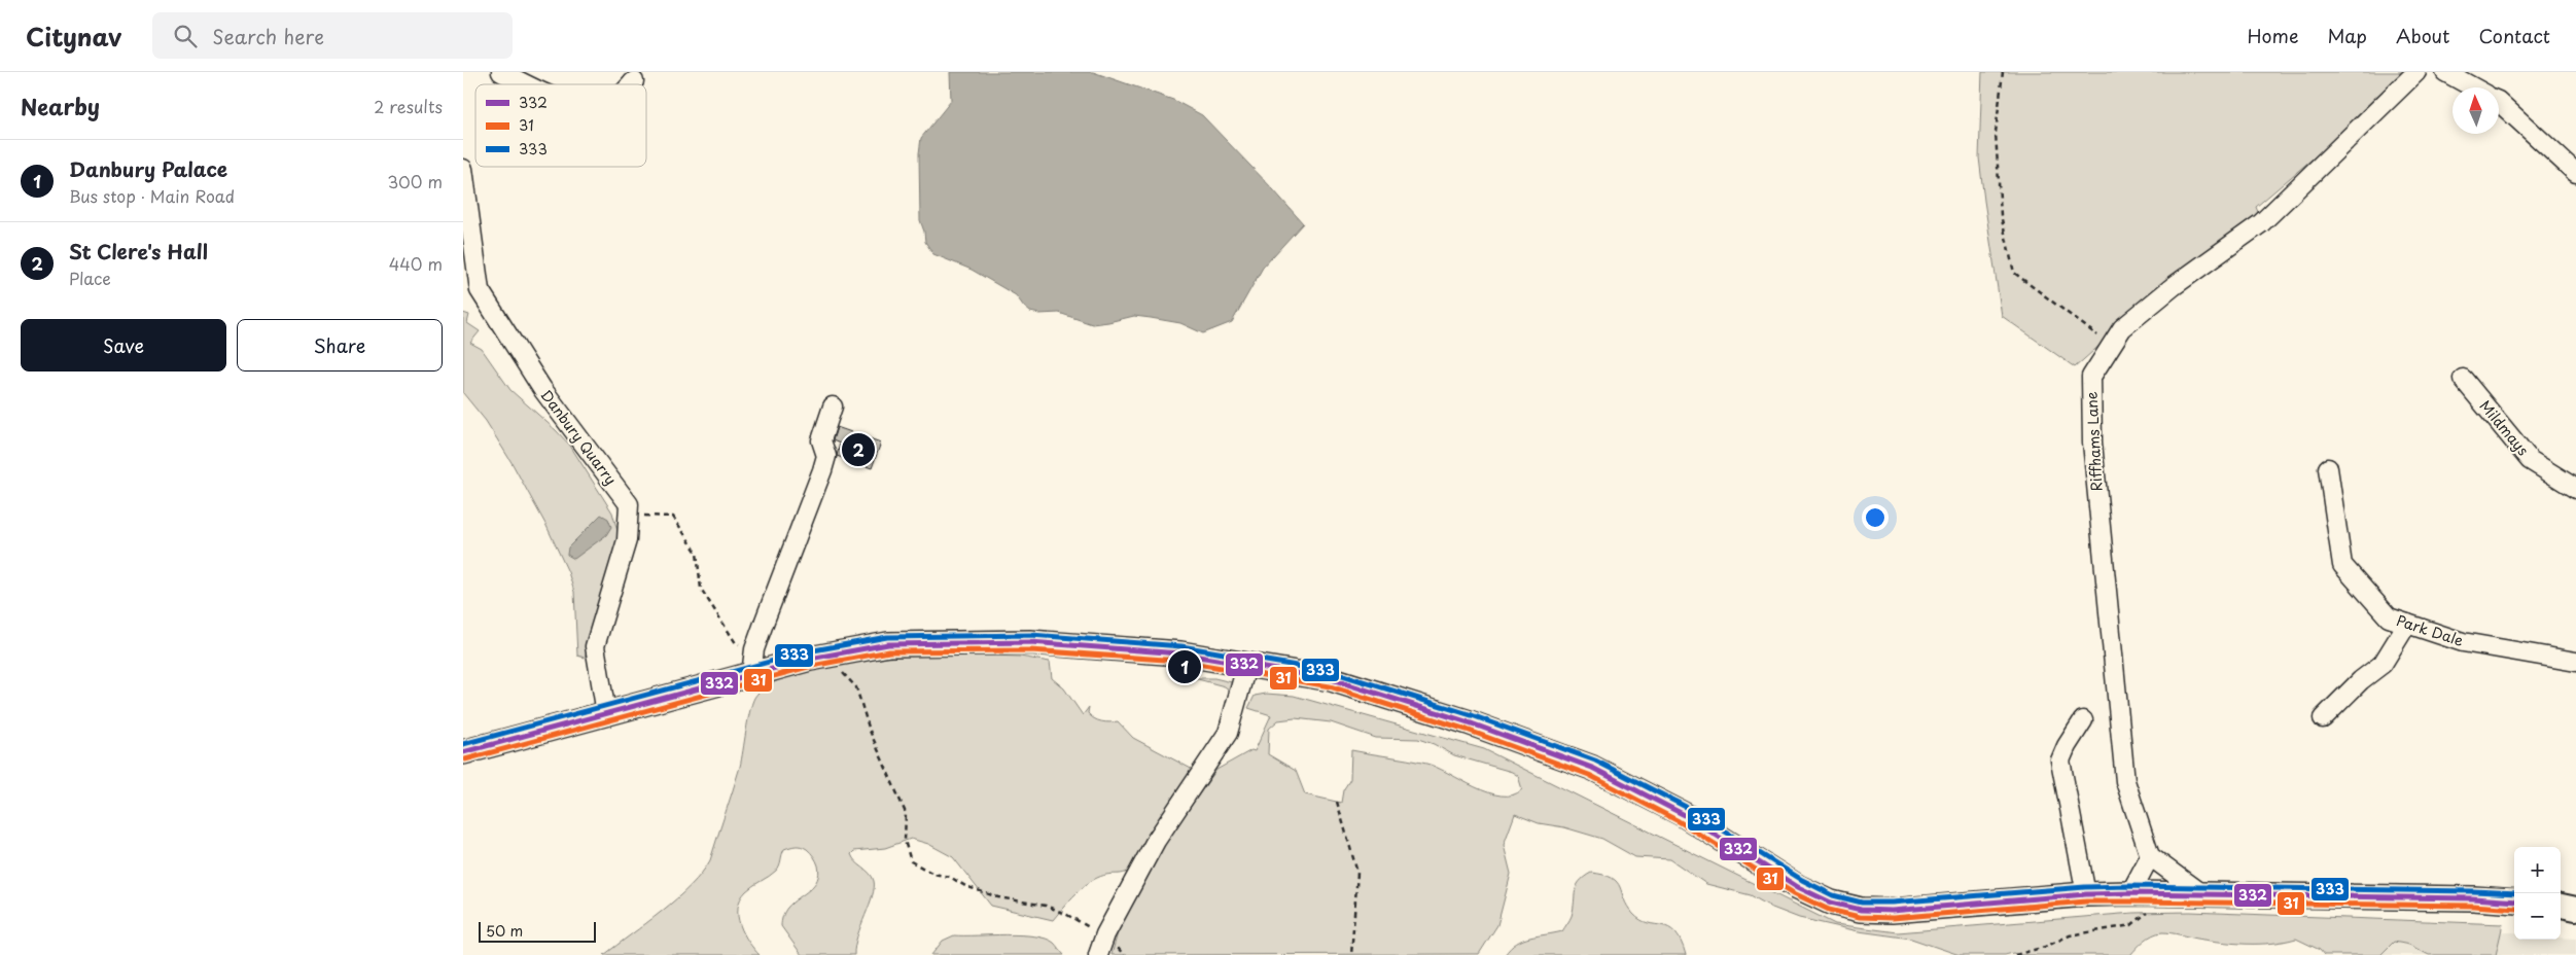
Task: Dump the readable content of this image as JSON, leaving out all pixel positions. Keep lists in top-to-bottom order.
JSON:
{
  "streets": {
    "street": [
      "Mildmays",
      "Danbury Quarry",
      "Riffhams Lane",
      "Park Dale"
    ]
  },
  "lines": ["transit line 333", "transit line 332", "transit line 31"],
  "legend": ["332", "31", "333"],
  "scale_bar": "50 m",
  "north": "top",
  "page": {
    "header": "Citynav",
    "search": "Search here",
    "nav": [
      "Home",
      "Map",
      "About",
      "Contact"
    ],
    "heading": ["Nearby", "2 results"],
    "list": [
      {
        "mark": "1",
        "name": "Danbury Palace",
        "note": "Bus stop · Main Road",
        "value": "300 m"
      },
      {
        "mark": "2",
        "name": "St Clere's Hall",
        "note": "Place",
        "value": "440 m"
      }
    ],
    "buttons": ["Save", "Share"],
    "pins": ["2", "1"],
    "map_buttons": ["+", "−"],
    "scale": "50 m"
  }
}
